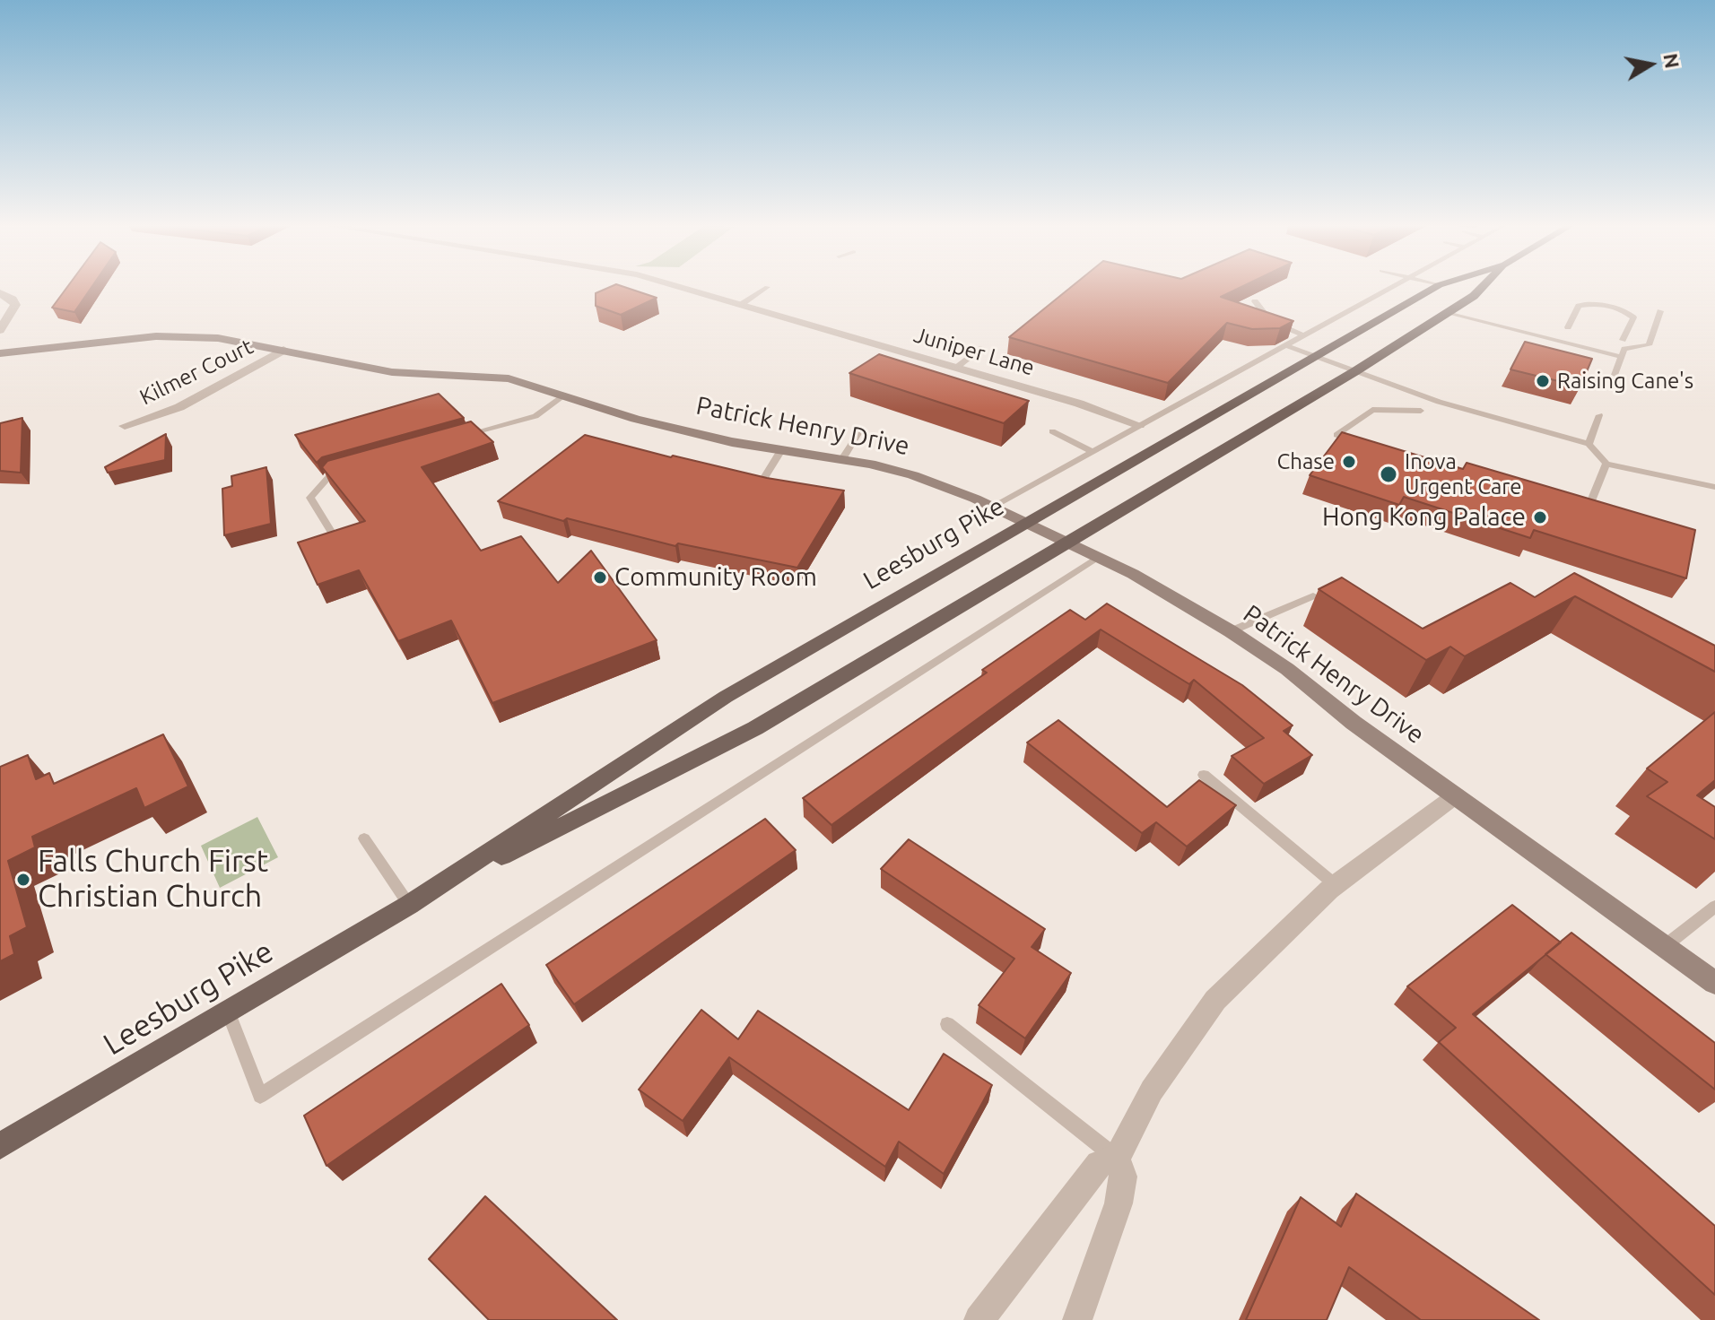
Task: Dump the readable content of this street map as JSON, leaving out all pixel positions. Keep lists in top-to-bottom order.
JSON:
{
  "streets": {
    "main road": ["Leesburg Pike"],
    "street": ["Juniper Lane", "Kilmer Court", "Patrick Henry Drive"]
  },
  "crossings": [
    ["Kilmer Court", "Patrick Henry Drive"],
    ["Patrick Henry Drive", "Leesburg Pike"]
  ],
  "places": [
    "Raising Cane's",
    "Chase",
    "Inova Urgent Care",
    "Hong Kong Palace",
    "Community Room",
    "Falls Church First Christian Church"
  ],
  "north": "right"
}
